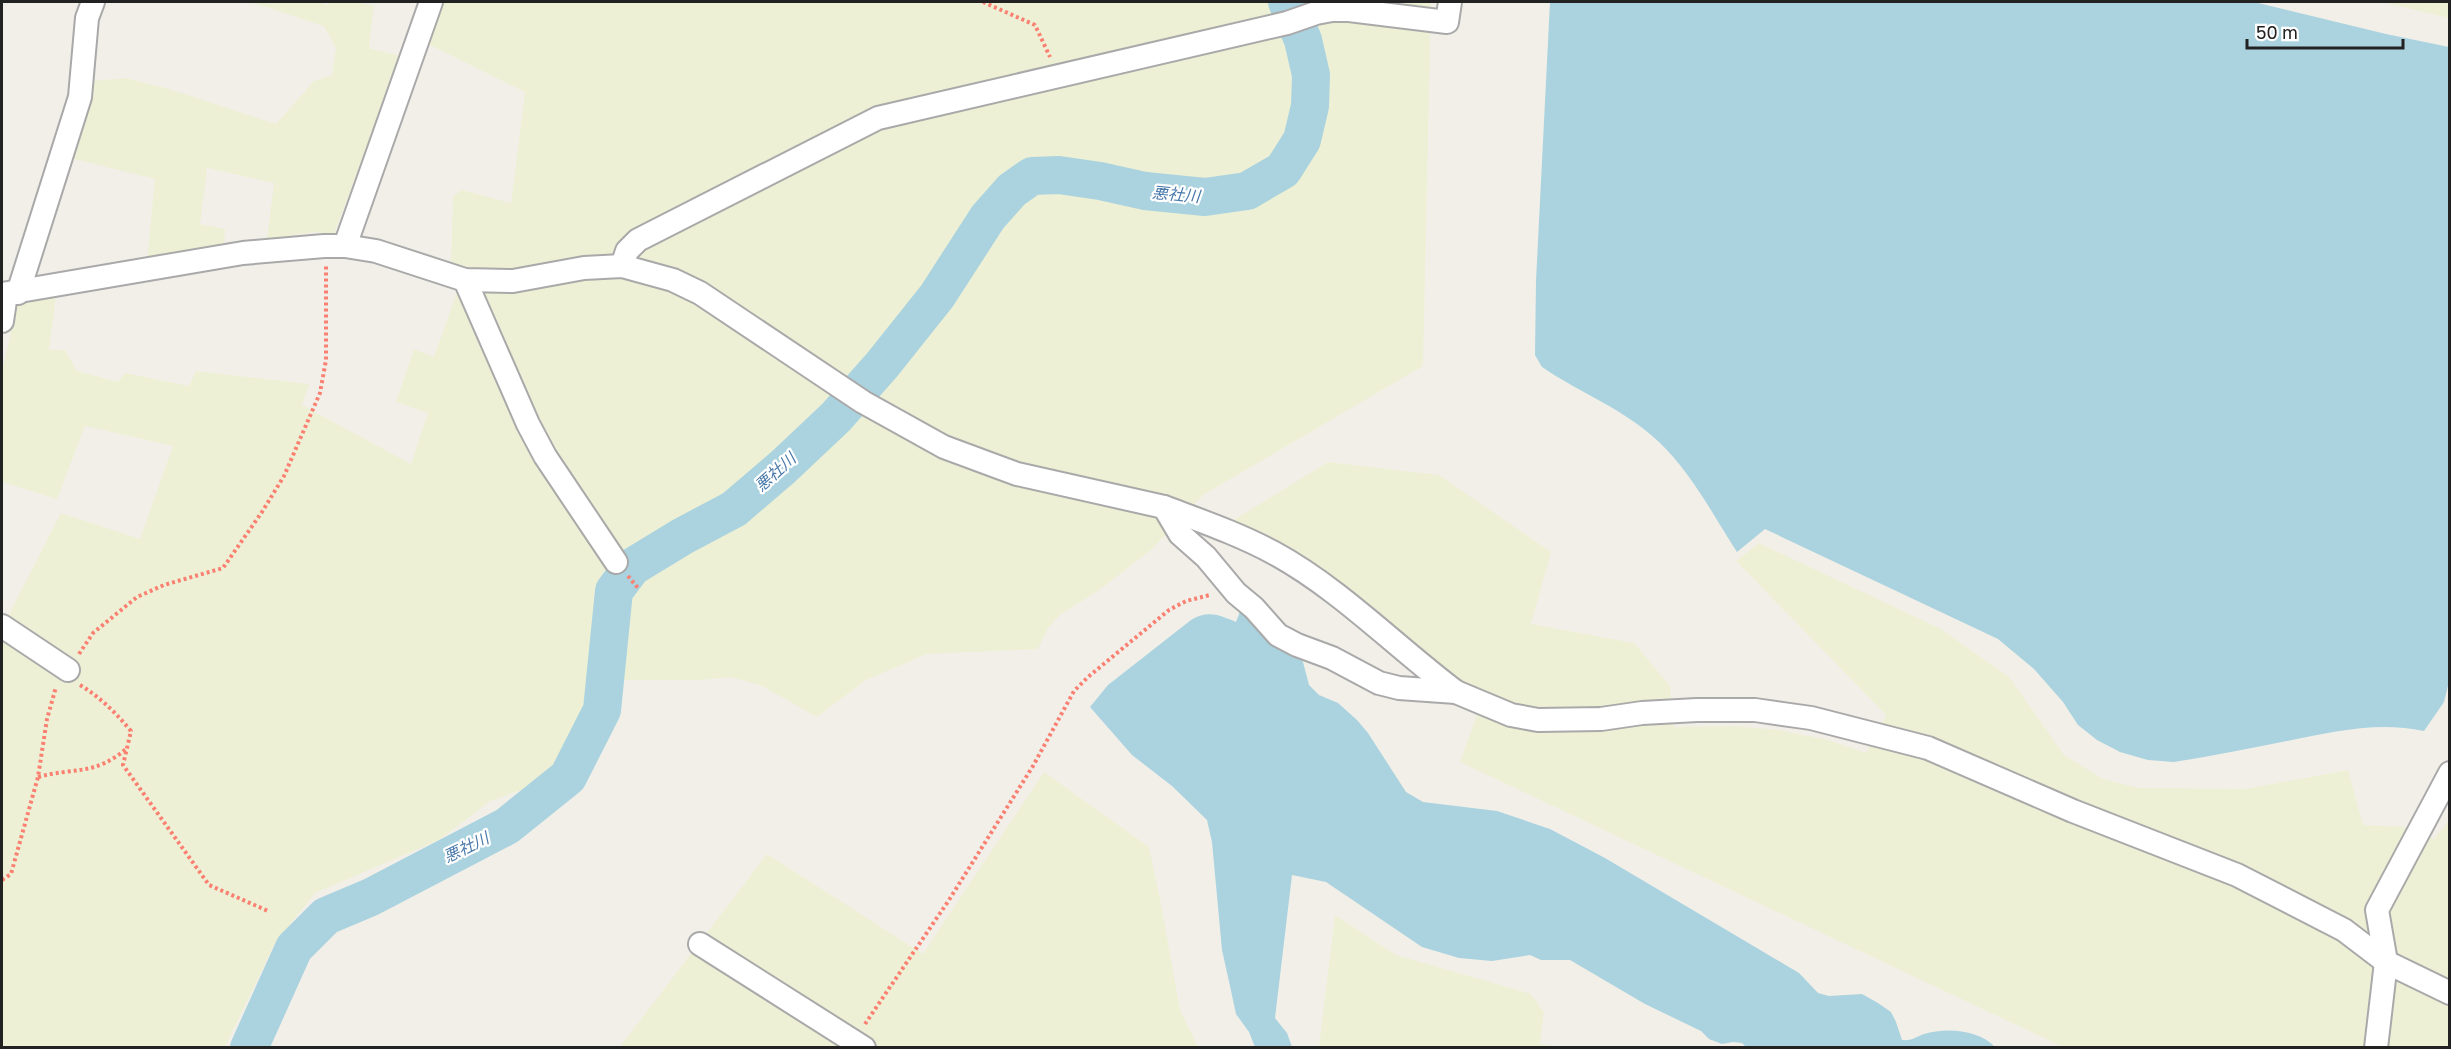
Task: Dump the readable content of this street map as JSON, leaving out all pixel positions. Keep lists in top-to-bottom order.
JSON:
{
  "water": ["悪社川"],
  "scale_bar": "50 m"
}
